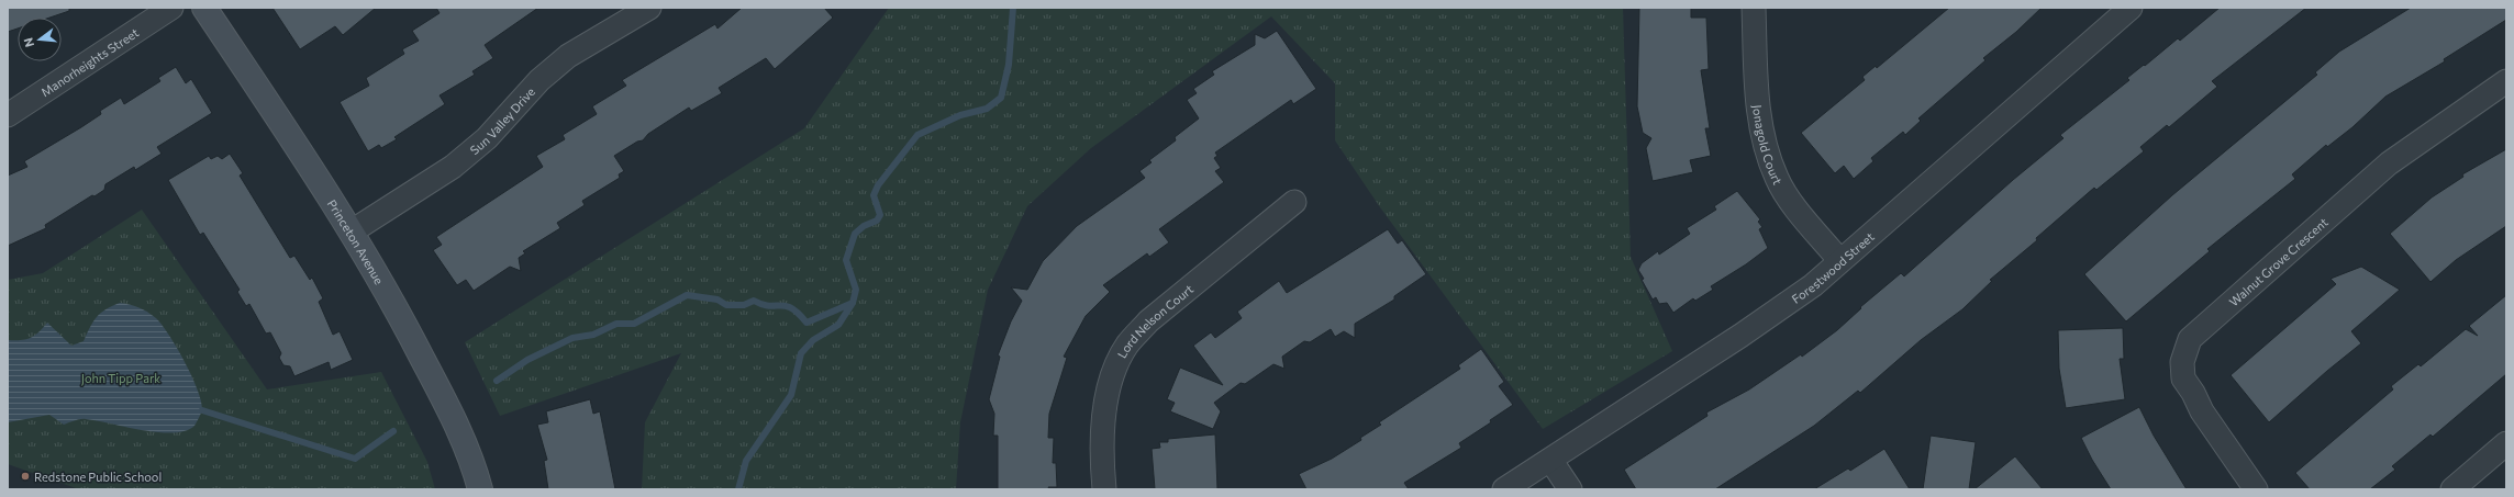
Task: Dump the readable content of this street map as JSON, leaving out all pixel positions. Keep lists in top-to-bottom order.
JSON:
{
  "streets": {
    "street": [
      "Manorheights Street",
      "Sun Valley Drive",
      "Jonagold Court",
      "Princeton Avenue",
      "Walnut Grove Crescent",
      "Forestwood Street",
      "Lord Nelson Court"
    ]
  },
  "crossings": [
    ["Sun Valley Drive", "Princeton Avenue"],
    ["Jonagold Court", "Forestwood Street"]
  ],
  "parks": ["John Tipp Park"],
  "places": ["Redstone Public School"],
  "north": "left"
}
